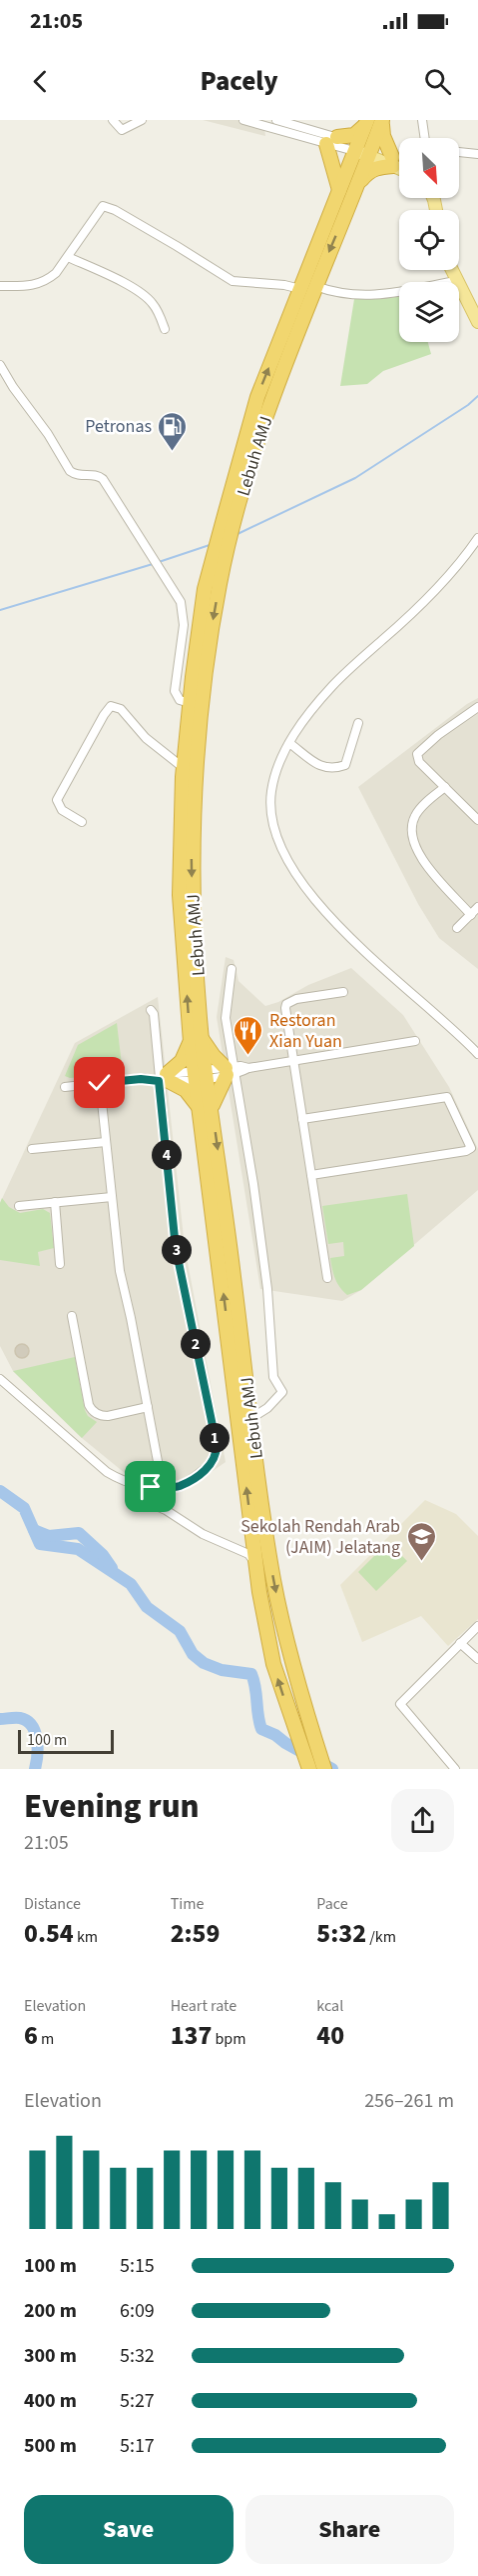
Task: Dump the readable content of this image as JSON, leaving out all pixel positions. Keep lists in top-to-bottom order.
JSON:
{
  "streets": {
    "highway": ["Lebuh AMJ"]
  },
  "places": {
    "fuel station": ["Petronas"],
    "restaurant": ["Restoran Xian Yuan"],
    "school or university": ["Sekolah Rendah Arab (JAIM) Jelatang"]
  },
  "scale_bar": "100 m",
  "north": "bottom right",
  "page": {
    "status": "21:05",
    "header": "Pacely",
    "pins": [
      "4",
      "3",
      "2",
      "1"
    ],
    "scale": "100 m",
    "heading": ["Evening run", "21:05"],
    "stats": [
      ["Distance", "0.54 km"],
      ["Time", "2:59"],
      ["Pace", "5:32 /km"],
      ["Elevation", "6 m"],
      ["Heart rate", "137 bpm"],
      ["kcal", "40"]
    ],
    "chart": ["Elevation", "256–261 m"],
    "list": [
      {
        "name": "100 m",
        "note": "5:15"
      },
      {
        "name": "200 m",
        "note": "6:09"
      },
      {
        "name": "300 m",
        "note": "5:32"
      },
      {
        "name": "400 m",
        "note": "5:27"
      },
      {
        "name": "500 m",
        "note": "5:17"
      }
    ],
    "buttons": ["Save", "Share"]
  }
}
